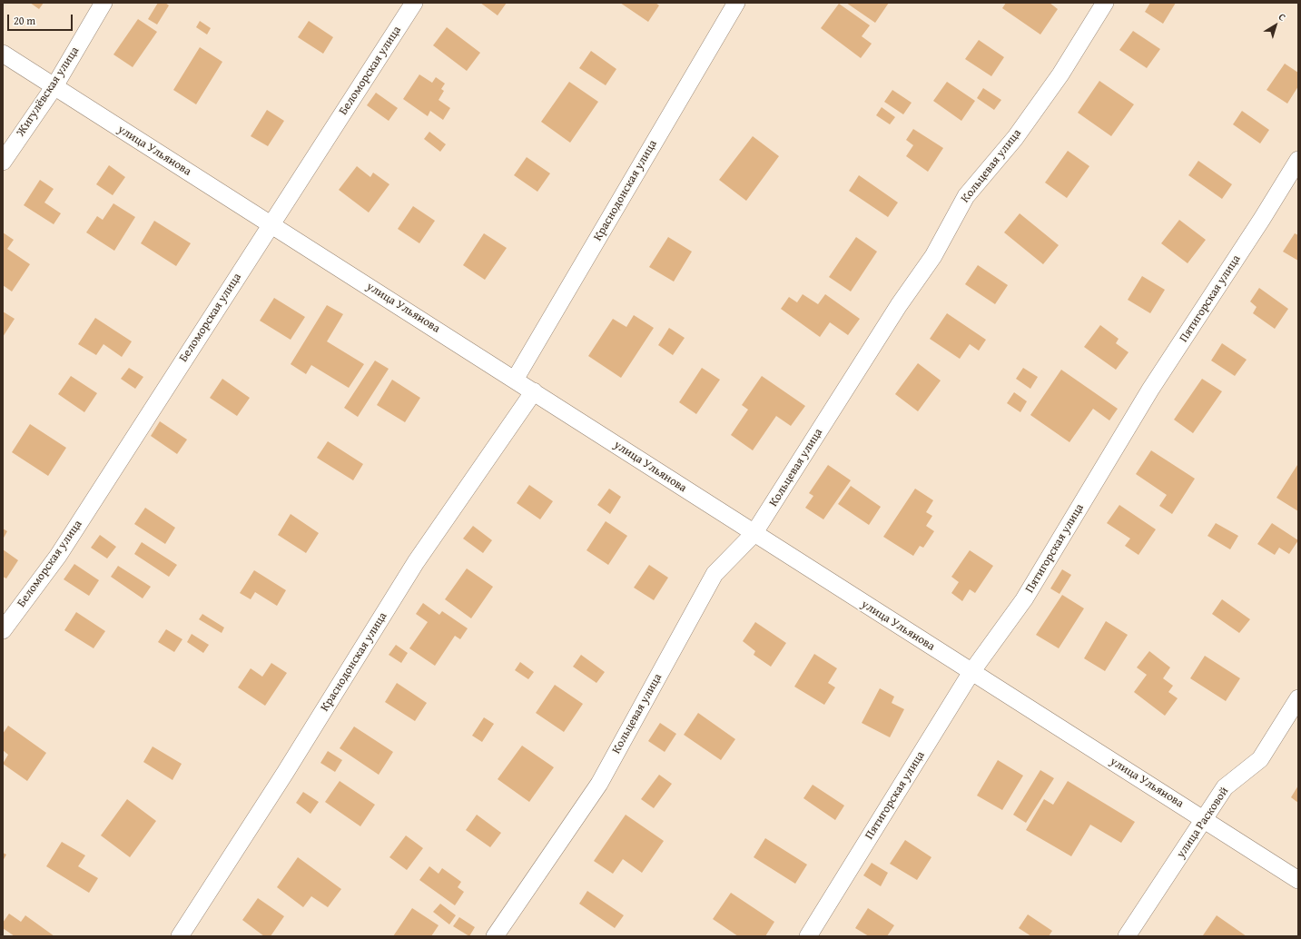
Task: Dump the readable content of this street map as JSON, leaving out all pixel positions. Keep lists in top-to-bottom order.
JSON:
{
  "streets": {
    "street": [
      "Беломорская улица",
      "Жигулёвская улица",
      "улица Ульянова",
      "Кольцевая улица",
      "Краснодонская улица",
      "Пятигорская улица",
      "улица Расковой"
    ]
  },
  "crossings": [
    ["Беломорская улица", "улица Ульянова"],
    ["Жигулёвская улица", "улица Ульянова"],
    ["улица Ульянова", "Кольцевая улица"],
    ["улица Ульянова", "Краснодонская улица"],
    ["улица Ульянова", "Пятигорская улица"],
    ["улица Ульянова", "улица Расковой"]
  ],
  "scale_bar": "20 m",
  "north": "top right"
}
